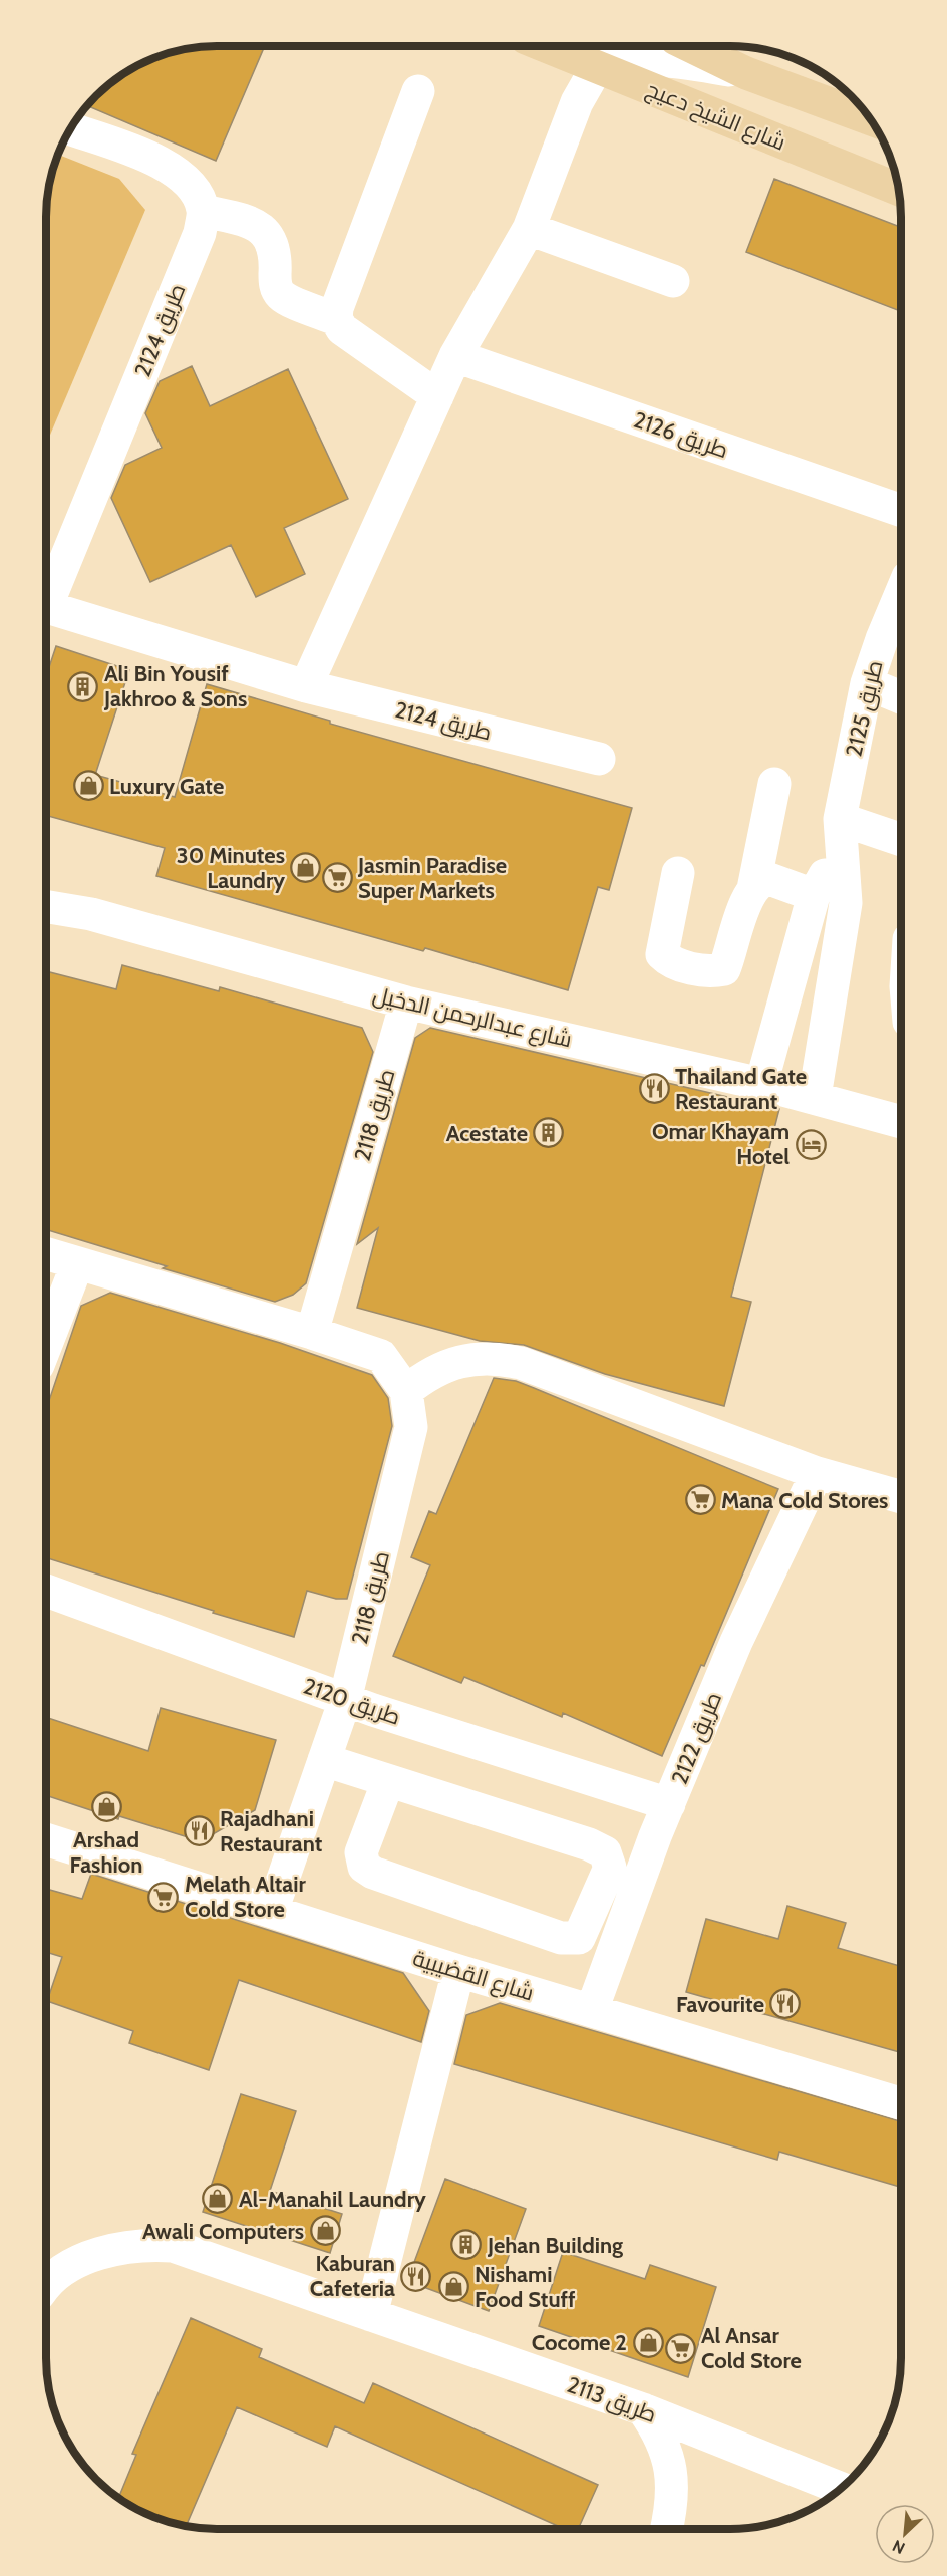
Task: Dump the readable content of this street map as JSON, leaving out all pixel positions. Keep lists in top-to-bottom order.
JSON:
{
  "streets": {
    "main road": ["شارع الشيخ دعيج"],
    "street": [
      "طريق 2124",
      "طريق 2126",
      "طريق 2125",
      "شارع عبدالرحمن الدخيل",
      "طريق 2118",
      "طريق 2120",
      "طريق 2122",
      "شارع القضيبية",
      "طريق 2113"
    ]
  },
  "crossings": [
    ["طريق 2125", "شارع عبدالرحمن الدخيل"],
    ["شارع عبدالرحمن الدخيل", "طريق 2118"],
    ["طريق 2118", "طريق 2120"],
    ["طريق 2118", "شارع القضيبية"],
    ["طريق 2120", "طريق 2122"],
    ["طريق 2122", "شارع القضيبية"]
  ],
  "places": {
    "building": ["Ali Bin Yousif Jakhroo & Sons", "Acestate", "Jehan Building"],
    "shop": [
      "Luxury Gate",
      "30 Minutes Laundry",
      "Arshad Fashion",
      "Al-Manahil Laundry",
      "Awali Computers",
      "Nishami Food Stuff",
      "Cocome 2"
    ],
    "supermarket": [
      "Jasmin Paradise Super Markets",
      "Mana Cold Stores",
      "Melath Altair Cold Store",
      "Al Ansar Cold Store"
    ],
    "restaurant": [
      "Thailand Gate Restaurant",
      "Rajadhani Restaurant",
      "Favourite",
      "Kaburan Cafeteria"
    ],
    "hotel": ["Omar Khayam Hotel"]
  },
  "north": "bottom left"
}
